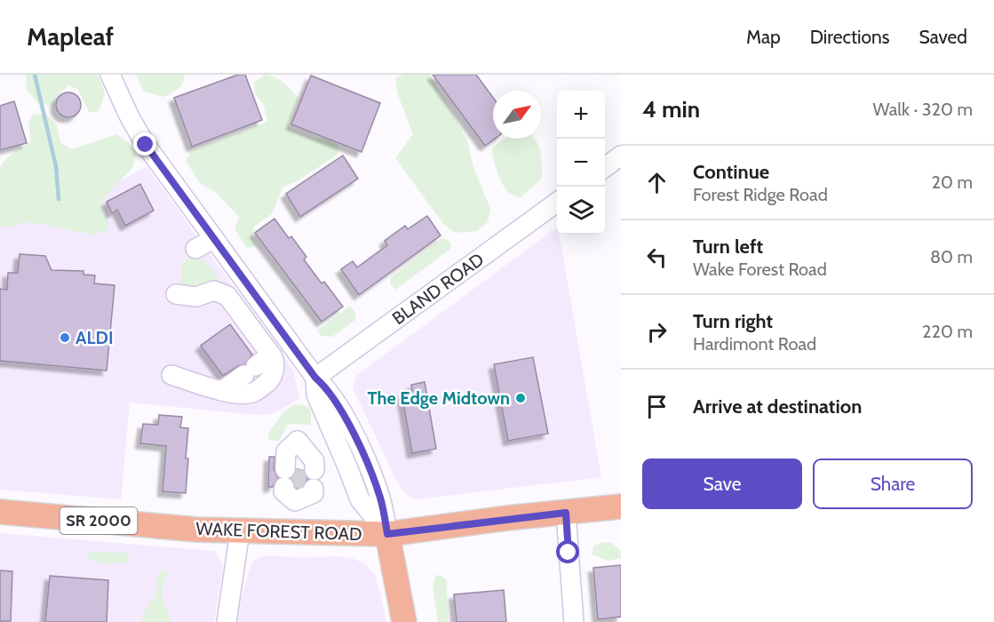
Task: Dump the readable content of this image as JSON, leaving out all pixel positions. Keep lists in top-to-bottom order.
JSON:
{
  "streets": {
    "main road": ["SR 2000", "WAKE FOREST ROAD"],
    "street": ["BLAND ROAD"]
  },
  "places": ["ALDI", "The Edge Midtown"],
  "north": "top right",
  "page": {
    "header": "Mapleaf",
    "nav": ["Map", "Directions", "Saved"],
    "heading": ["4 min", "Walk · 320 m"],
    "map_buttons": ["+", "−"],
    "list": [
      ["Continue", "Forest Ridge Road", "20 m"],
      ["Turn left", "Wake Forest Road", "80 m"],
      ["Turn right", "Hardimont Road", "220 m"],
      "Arrive at destination"
    ],
    "buttons": ["Save", "Share"]
  }
}
